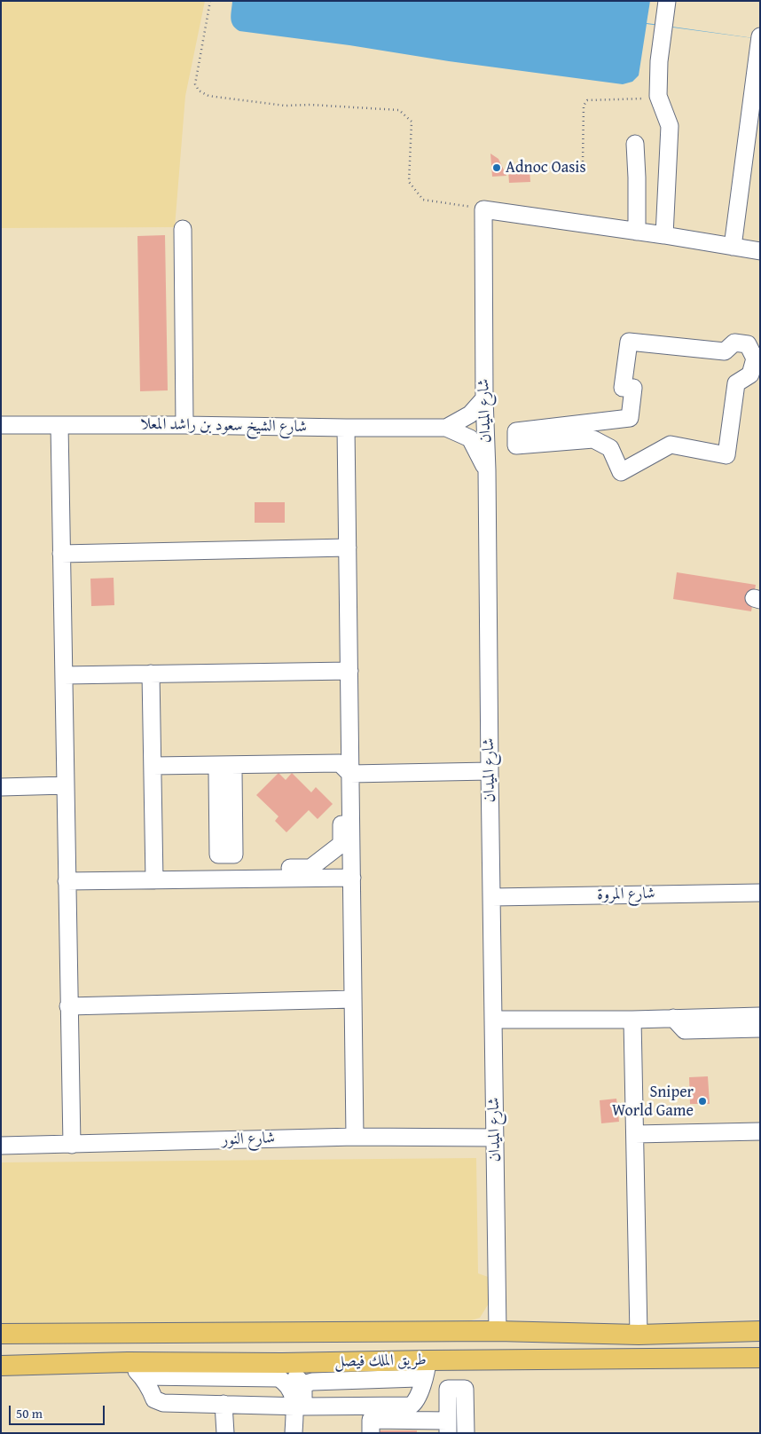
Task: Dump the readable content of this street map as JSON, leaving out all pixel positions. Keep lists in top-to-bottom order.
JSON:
{
  "streets": {
    "main road": ["طريق الملك فيصل"],
    "street": [
      "شارع الميدان",
      "شارع الشيخ سعود بن راشد المعلا",
      "شارع المروة",
      "شارع النور"
    ]
  },
  "crossings": [
    ["شارع الميدان", "شارع الشيخ سعود بن راشد المعلا"],
    ["شارع الميدان", "شارع المروة"],
    ["شارع الميدان", "شارع النور"],
    ["شارع الميدان", "طريق الملك فيصل"]
  ],
  "places": ["Adnoc Oasis", "Sniper World Game"],
  "scale_bar": "50 m"
}
